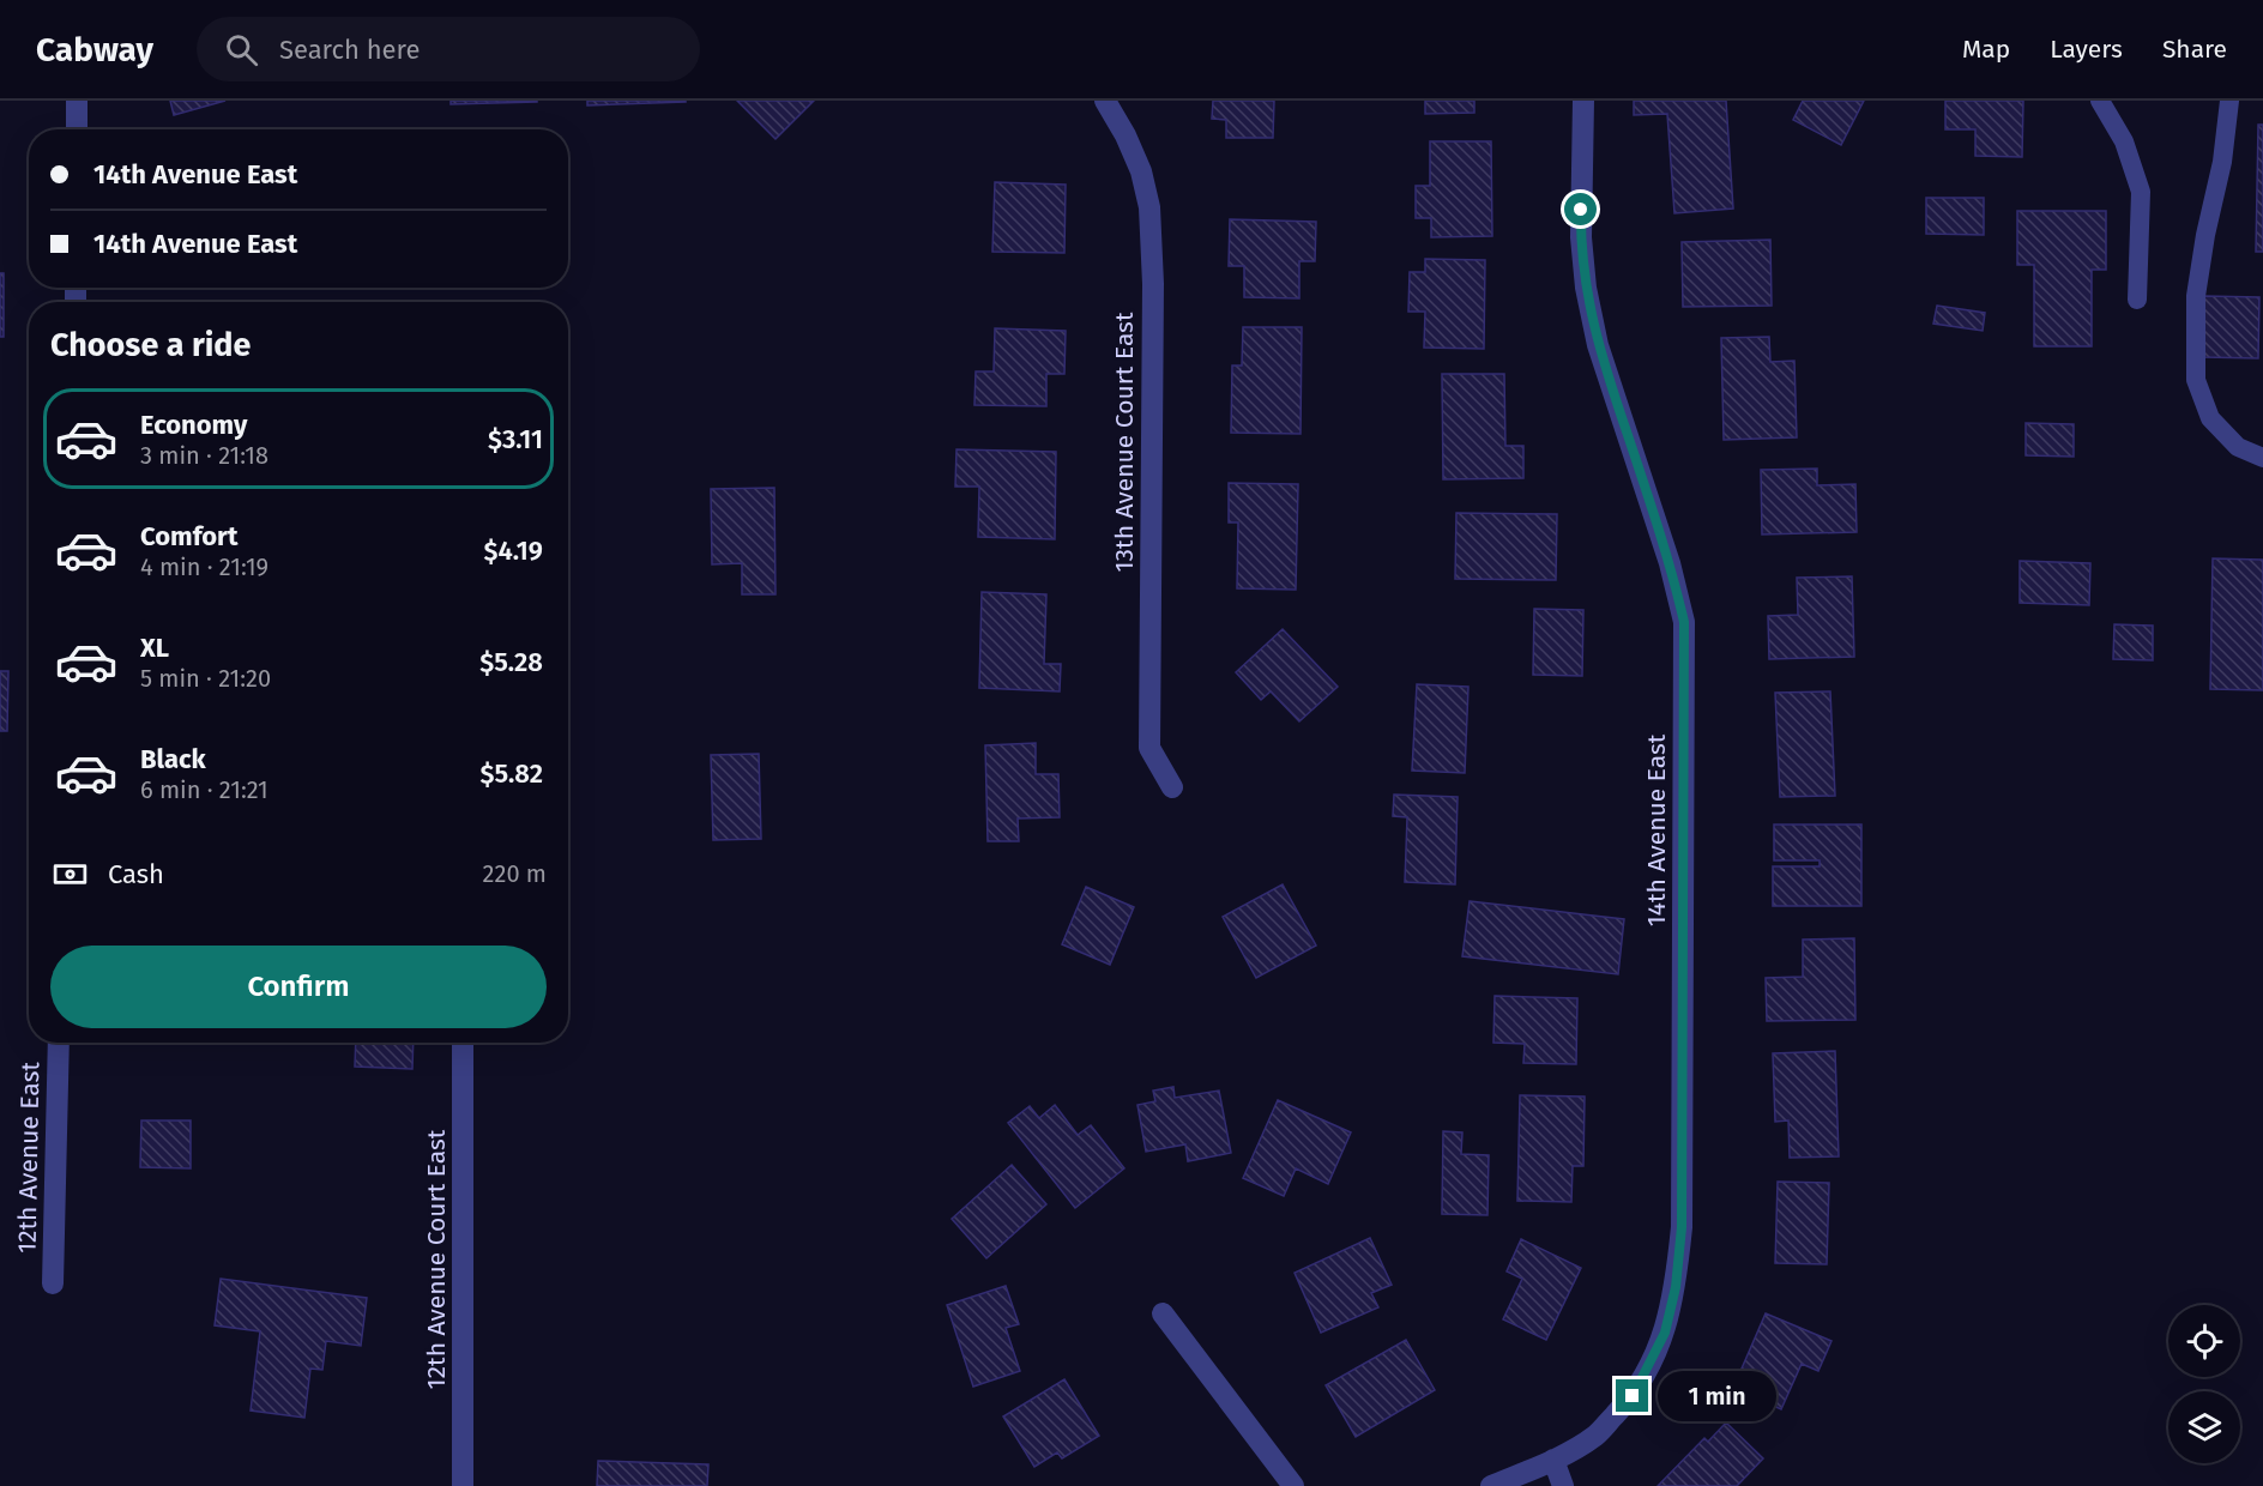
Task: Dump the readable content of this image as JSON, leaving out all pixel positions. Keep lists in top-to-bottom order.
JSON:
{
  "streets": {
    "street": [
      "13th Avenue Court East",
      "14th Avenue East",
      "12th Avenue East",
      "12th Avenue Court East"
    ]
  },
  "page": {
    "header": "Cabway",
    "search": "Search here",
    "nav": ["Map", "Layers", "Share"],
    "banner": ["14th Avenue East", "14th Avenue East"],
    "heading": "Choose a ride",
    "list": [
      {
        "name": "Economy",
        "note": "3 min · 21:18",
        "value": "$3.11"
      },
      {
        "name": "Comfort",
        "note": "4 min · 21:19",
        "value": "$4.19"
      },
      {
        "name": "XL",
        "note": "5 min · 21:20",
        "value": "$5.28"
      },
      {
        "name": "Black",
        "note": "6 min · 21:21",
        "value": "$5.82"
      }
    ],
    "pay": ["Cash", "220 m"],
    "buttons": "Confirm",
    "bubble": "1 min"
  }
}
